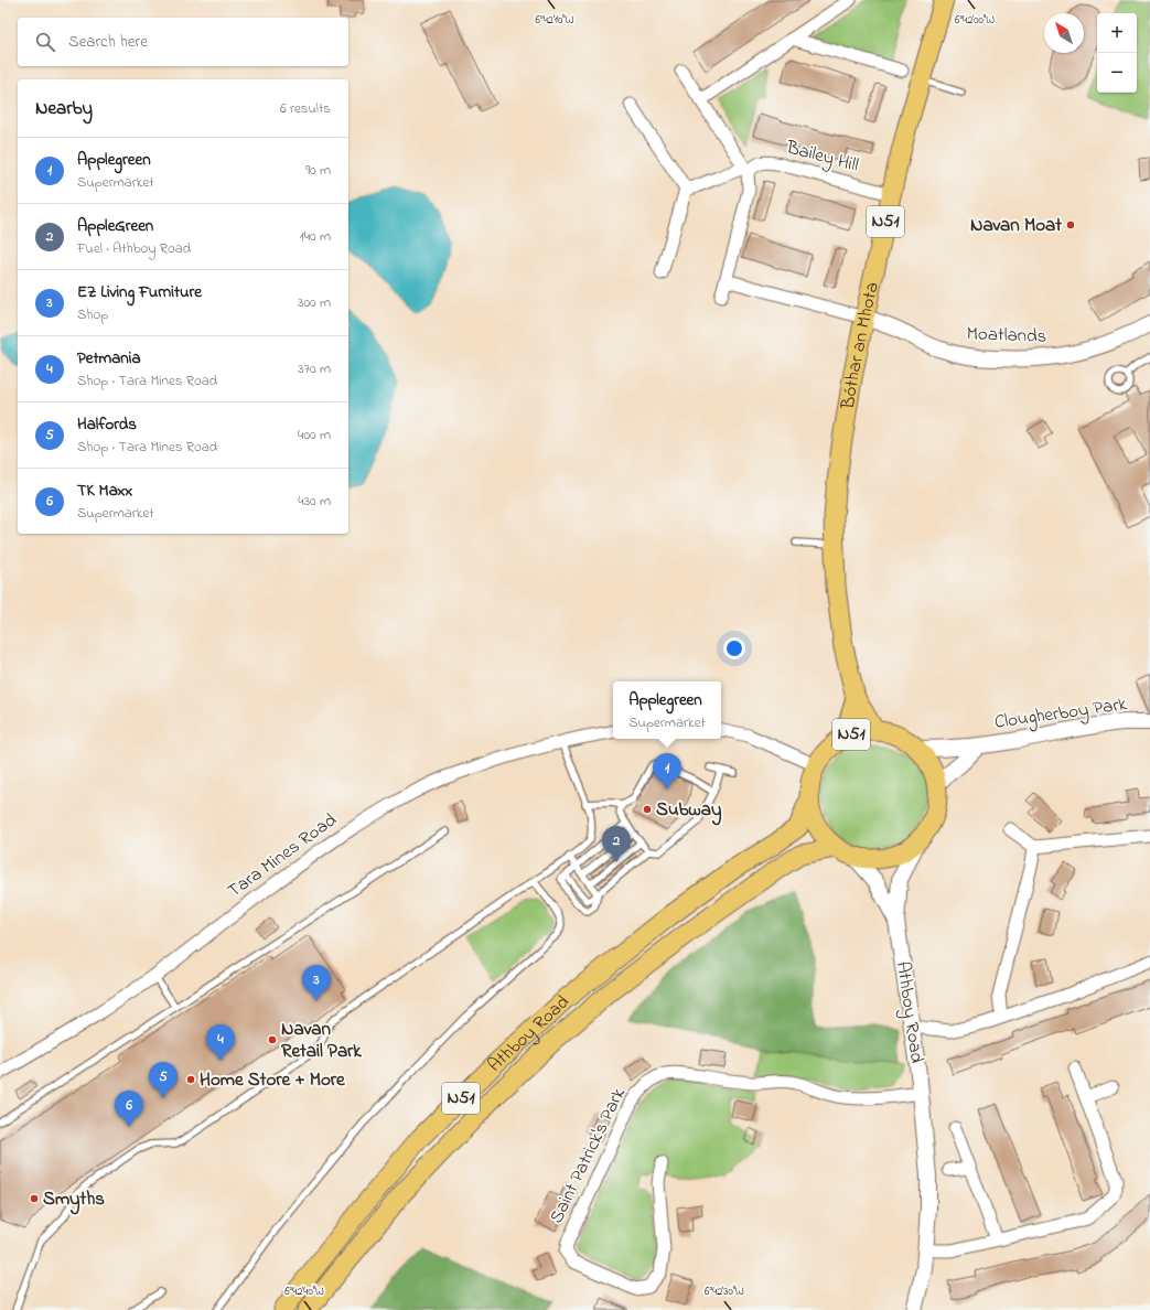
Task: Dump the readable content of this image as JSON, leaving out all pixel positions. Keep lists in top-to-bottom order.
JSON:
{
  "streets": {
    "main road": ["N51", "Bóthar an Mhota", "Athboy Road"],
    "street": [
      "Bailey Hill",
      "Moatlands",
      "Clougherboy Park",
      "Tara Mines Road",
      "Saint Patrick's Park"
    ]
  },
  "crossings": [
    ["Bailey Hill", "Bóthar an Mhota"],
    ["N51", "Bóthar an Mhota"],
    ["N51", "Clougherboy Park"],
    ["N51", "Athboy Road"],
    ["Moatlands", "Bóthar an Mhota"],
    ["Bóthar an Mhota", "Clougherboy Park"],
    ["Bóthar an Mhota", "Athboy Road"],
    ["Clougherboy Park", "Athboy Road"],
    ["Athboy Road", "Saint Patrick's Park"]
  ],
  "places": [
    "Navan Moat",
    "Subway",
    "Navan Retail Park",
    "Home Store + More",
    "Smyths"
  ],
  "north": "top left",
  "page": {
    "map_buttons": ["+", "−"],
    "search": "Search here",
    "heading": ["Nearby", "6 results"],
    "list": [
      {
        "mark": "1",
        "name": "Applegreen",
        "note": "Supermarket",
        "value": "90 m"
      },
      {
        "mark": "2",
        "name": "AppleGreen",
        "note": "Fuel · Athboy Road",
        "value": "140 m"
      },
      {
        "mark": "3",
        "name": "EZ Living Furniture",
        "note": "Shop",
        "value": "300 m"
      },
      {
        "mark": "4",
        "name": "Petmania",
        "note": "Shop · Tara Mines Road",
        "value": "370 m"
      },
      {
        "mark": "5",
        "name": "Halfords",
        "note": "Shop · Tara Mines Road",
        "value": "400 m"
      },
      {
        "mark": "6",
        "name": "TK Maxx",
        "note": "Supermarket",
        "value": "430 m"
      }
    ],
    "popup": ["Applegreen", "Supermarket"],
    "pins": [
      "1",
      "2",
      "3",
      "4",
      "5",
      "6"
    ]
  },
  "coordinates": [
    "6°42'00\"W",
    "6°42'10\"W",
    "6°42'40\"W",
    "6°42'30\"W"
  ]
}
